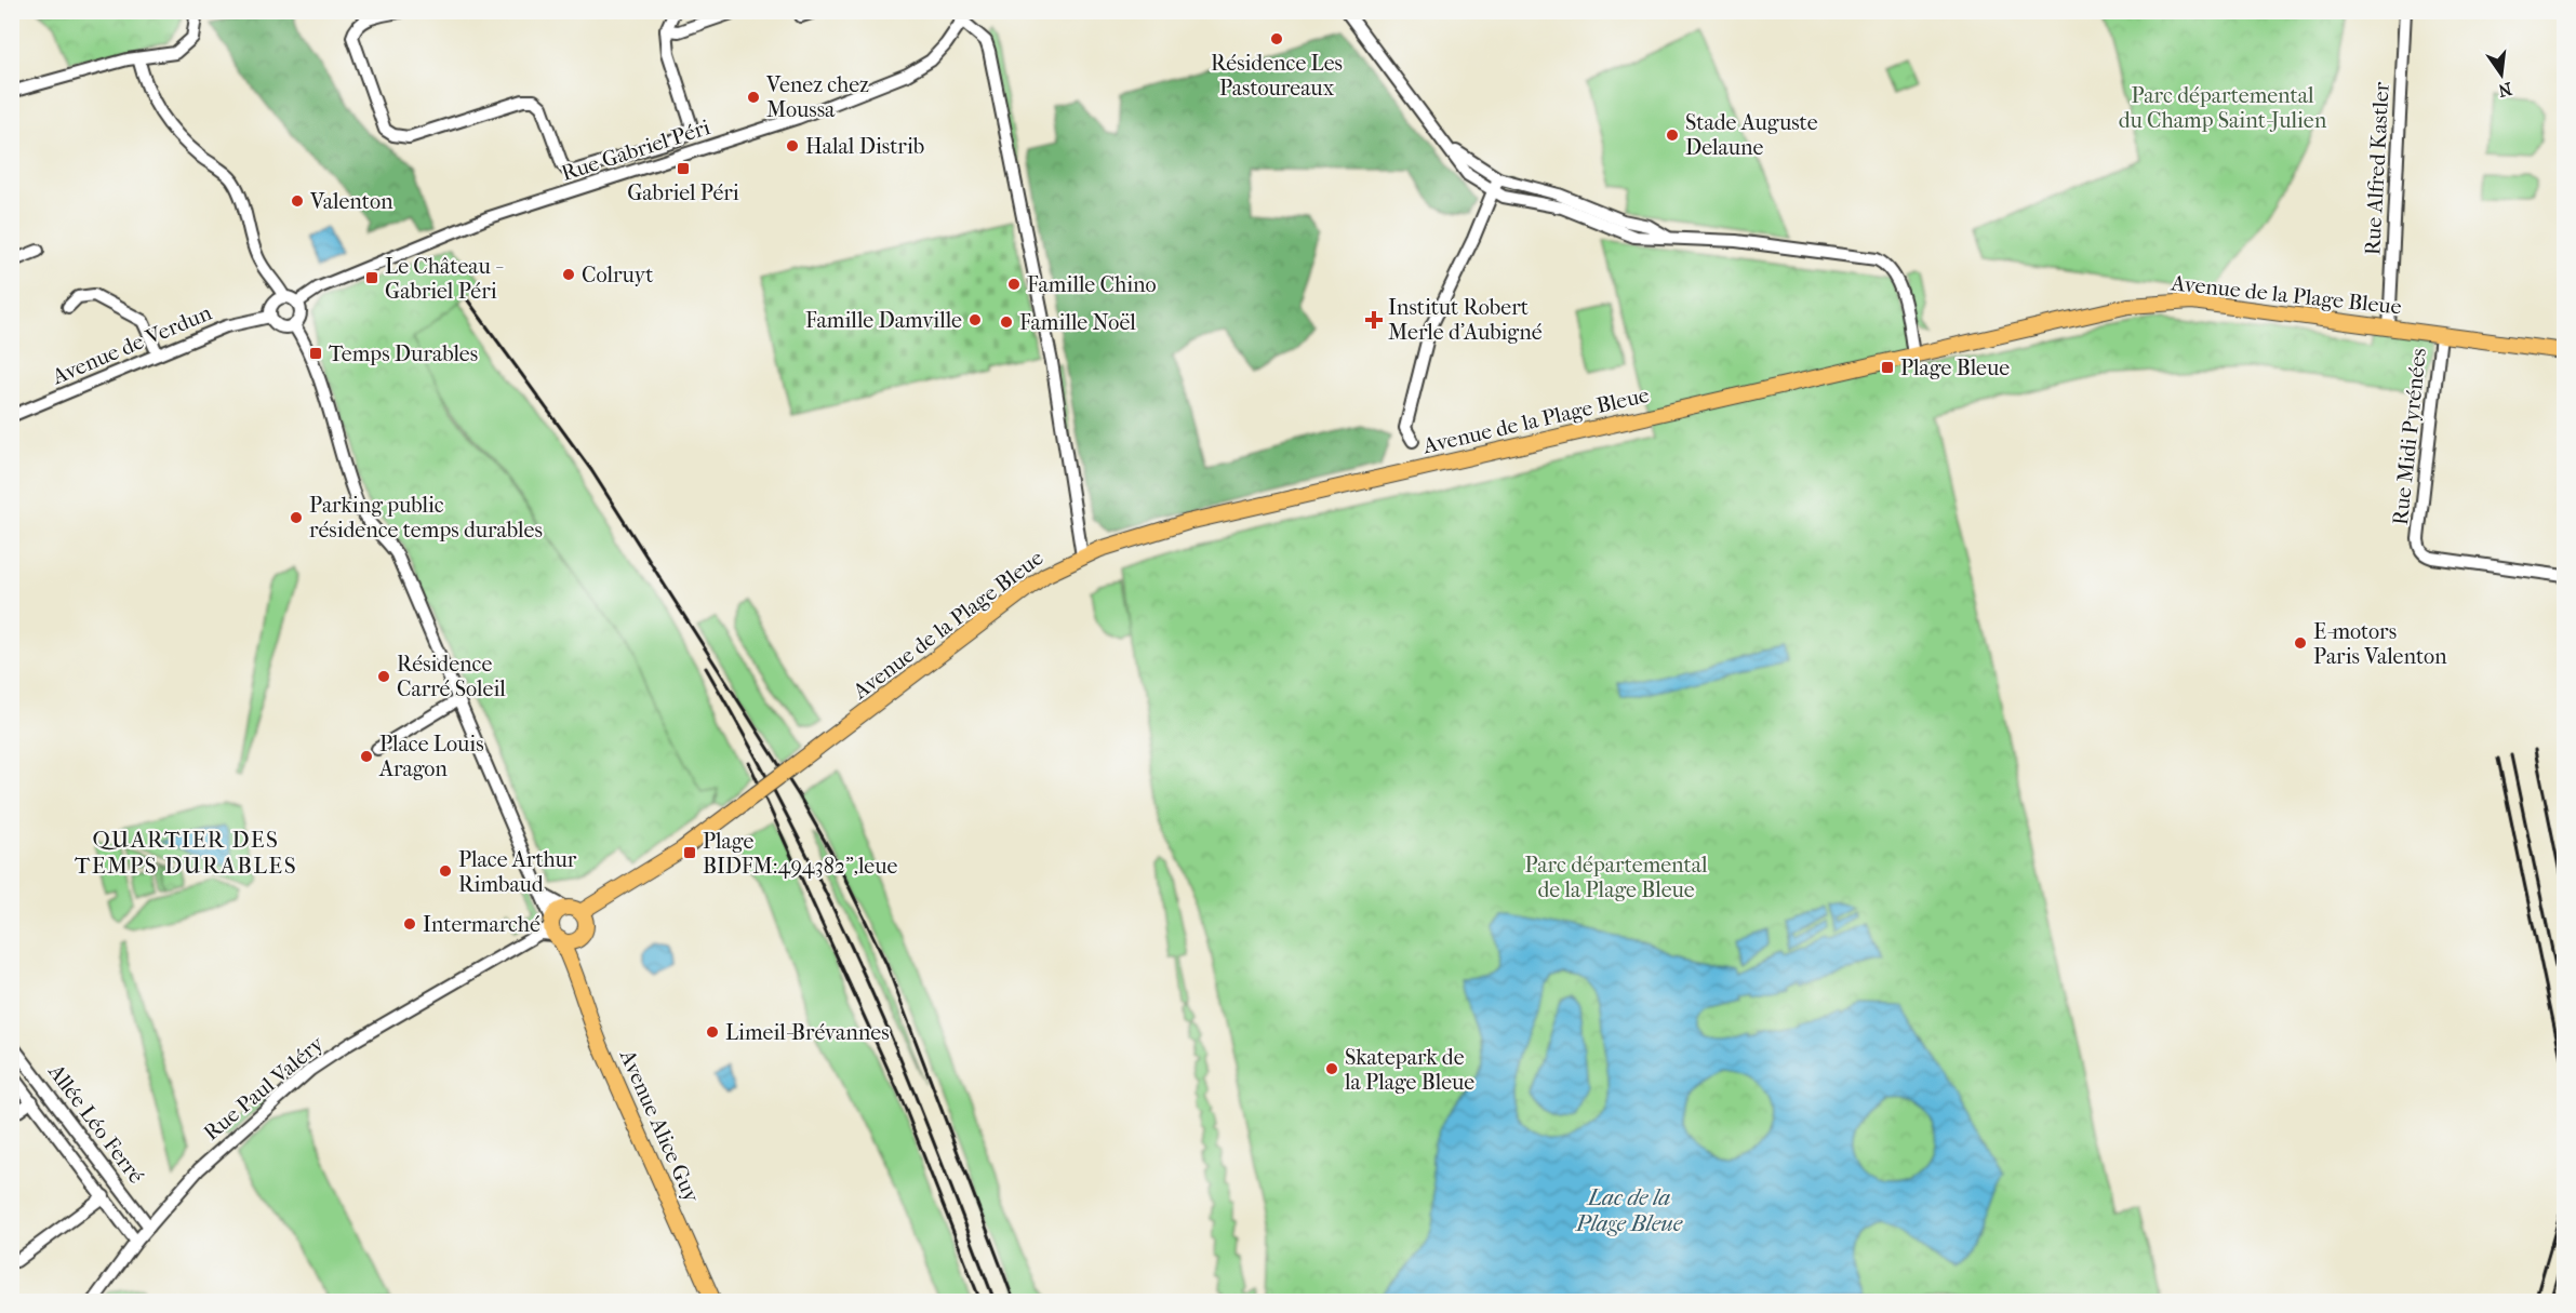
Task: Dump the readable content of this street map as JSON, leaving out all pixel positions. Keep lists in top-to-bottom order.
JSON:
{
  "streets": {
    "main road": ["Avenue de la Plage Bleue", "Avenue Alice Guy"],
    "street": [
      "Rue Gabriel Péri",
      "Rue Alfred Kastler",
      "Avenue de Verdun",
      "Rue Midi Pyrénées",
      "Rue Paul Valéry",
      "Allée Léo Ferré"
    ]
  },
  "crossings": [
    ["Rue Gabriel Péri", "Avenue de Verdun"],
    ["Rue Alfred Kastler", "Avenue de la Plage Bleue"],
    ["Avenue de la Plage Bleue", "Rue Midi Pyrénées"],
    ["Avenue de la Plage Bleue", "Rue Paul Valéry"],
    ["Avenue de la Plage Bleue", "Avenue Alice Guy"],
    ["Rue Paul Valéry", "Allée Léo Ferré"],
    ["Rue Paul Valéry", "Avenue Alice Guy"]
  ],
  "districts": ["QUARTIER DES TEMPS DURABLES"],
  "water": ["Lac de la Plage Bleue"],
  "parks": ["Parc départemental du Champ Saint-Julien", "Parc départemental de la Plage Bleue"],
  "places": {
    "other": [
      "Résidence Les Pastoureaux",
      "Venez chez Moussa",
      "Stade Auguste Delaune",
      "Halal Distrib",
      "Valenton",
      "Colruyt",
      "Famille Chino",
      "Famille Damville",
      "Famille Noël",
      "Parking public résidence temps durables",
      "E-motors Paris Valenton",
      "Résidence Carré Soleil",
      "Place Louis Aragon",
      "Place Arthur Rimbaud",
      "Intermarché",
      "Limeil-Brévannes",
      "Skatepark de la Plage Bleue"
    ],
    "transit": [
      "Gabriel Péri",
      "Le Château - Gabriel Péri",
      "Temps Durables",
      "Plage Bleue",
      "Plage BIDFM:494382\",leue"
    ],
    "health": ["Institut Robert Merle d'Aubigné"]
  },
  "north": "bottom"
}
